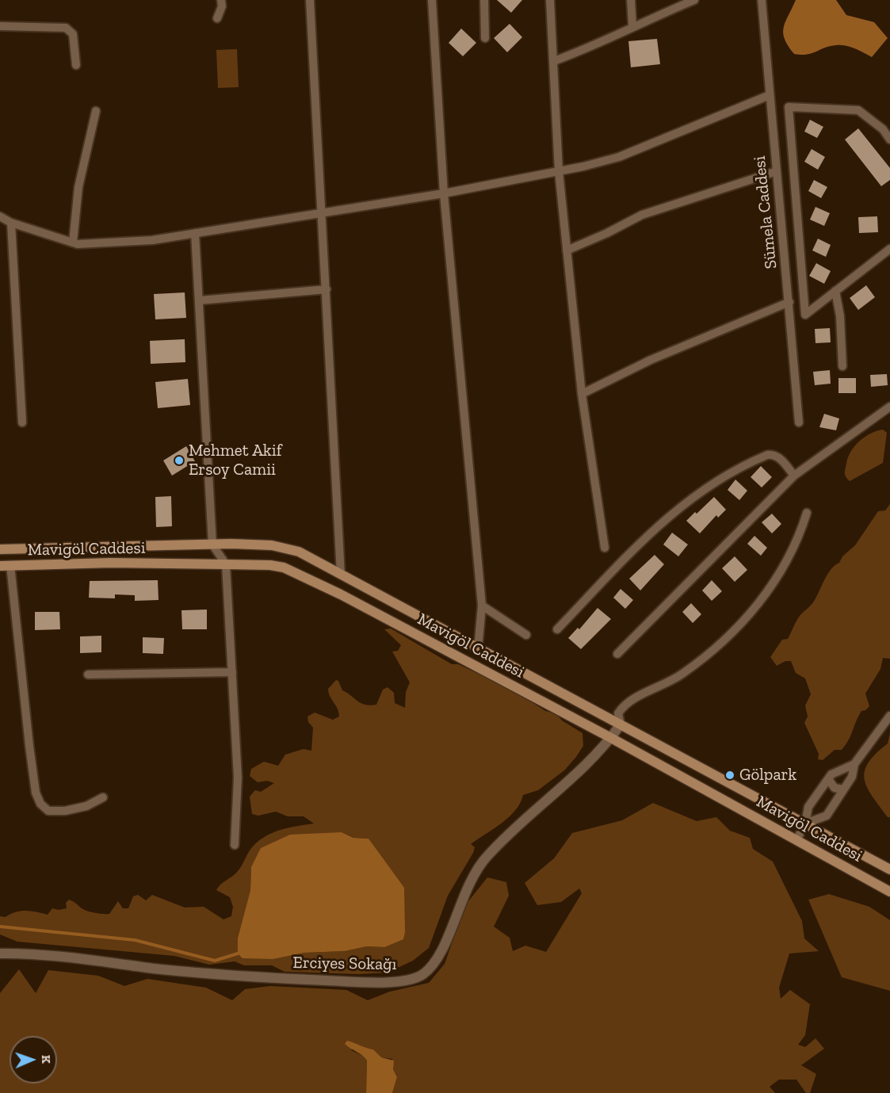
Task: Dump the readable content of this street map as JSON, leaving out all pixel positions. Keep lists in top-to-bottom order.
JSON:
{
  "streets": {
    "main road": ["Mavigöl Caddesi"],
    "street": ["Sümela Caddesi", "Erciyes Sokağı"]
  },
  "crossings": [
    ["Mavigöl Caddesi", "Erciyes Sokağı"]
  ],
  "places": ["Mehmet Akif Ersoy Camii", "Gölpark"],
  "north": "right"
}
